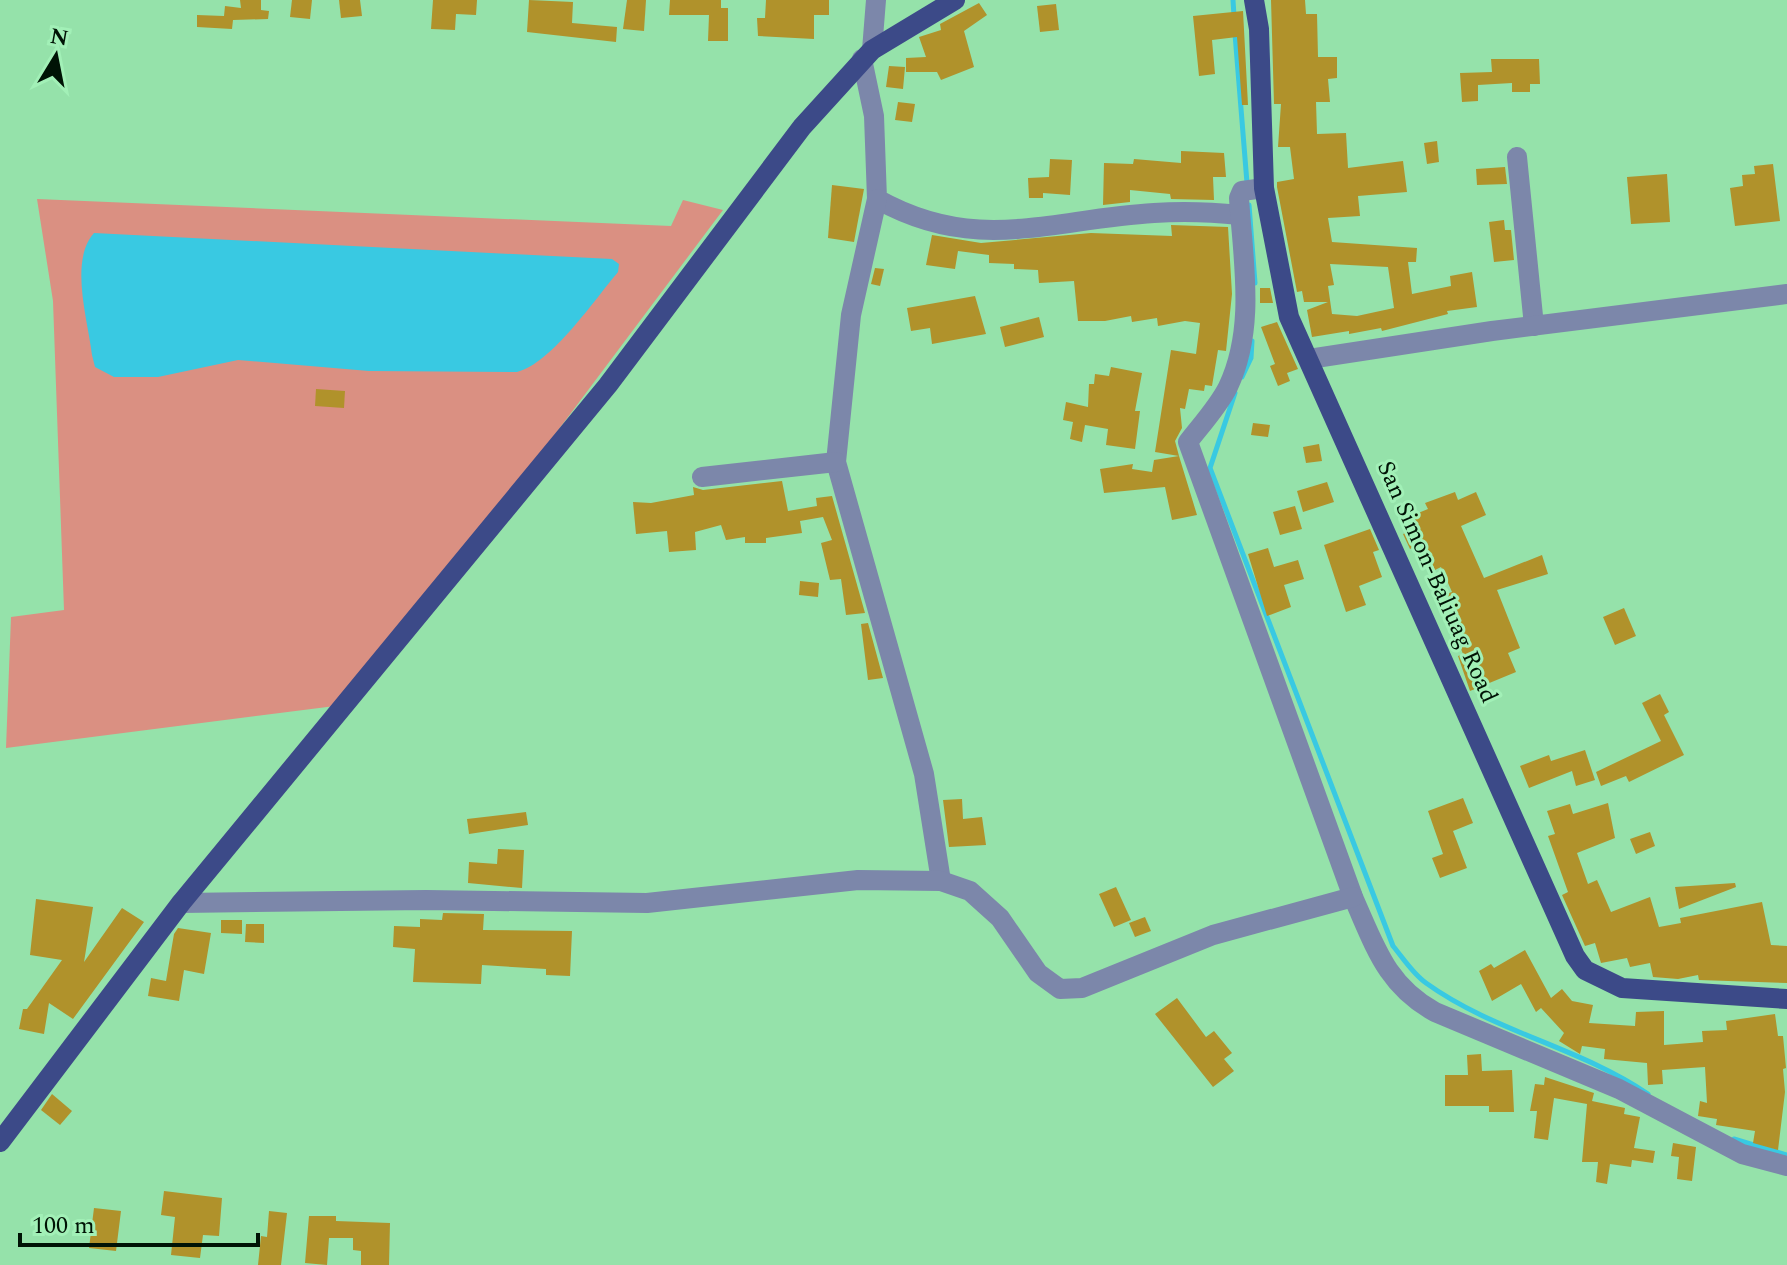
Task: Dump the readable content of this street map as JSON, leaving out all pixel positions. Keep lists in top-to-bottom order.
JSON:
{
  "streets": {
    "main road": ["San Simon-Baliuag Road"]
  },
  "scale_bar": "100 m",
  "north": "top"
}
